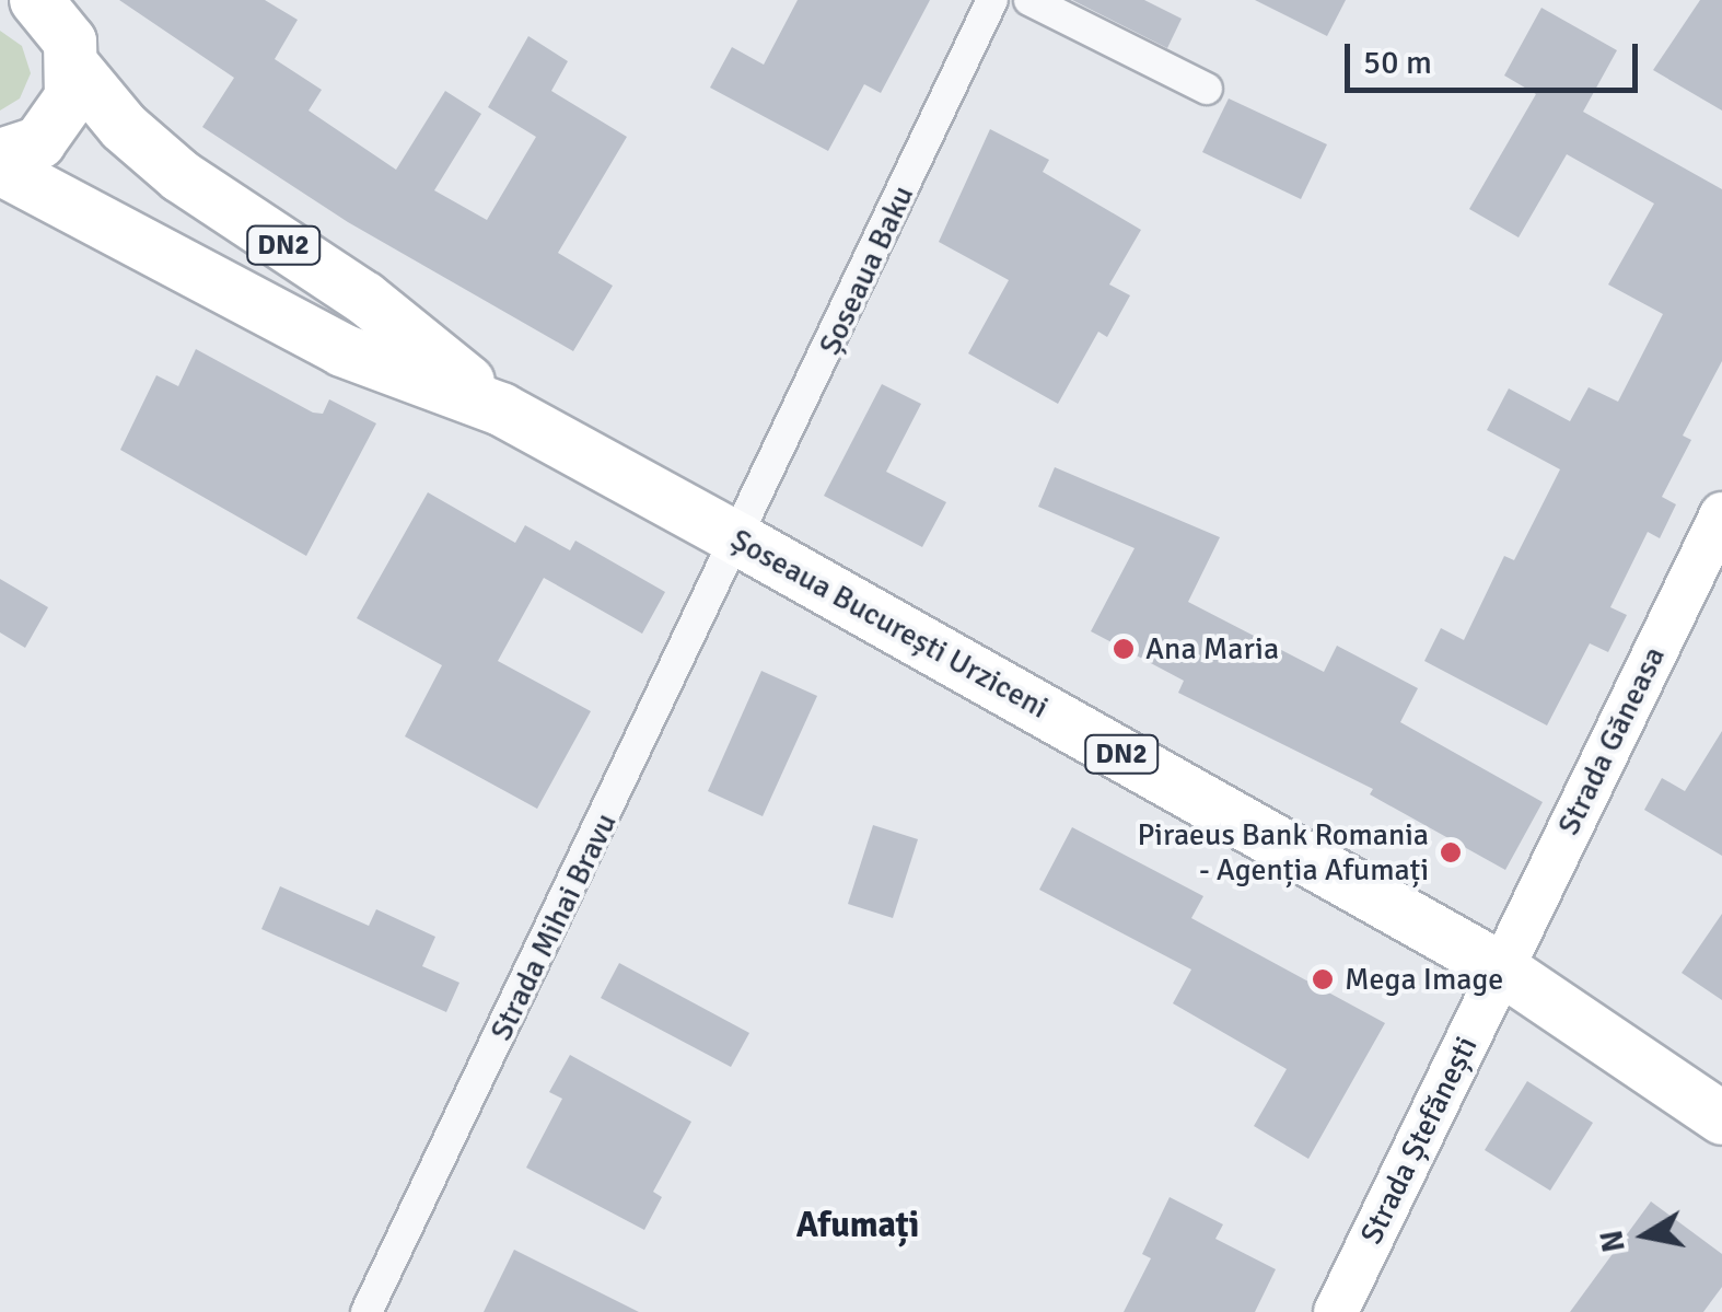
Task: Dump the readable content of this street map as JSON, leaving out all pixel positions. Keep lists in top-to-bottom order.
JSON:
{
  "streets": {
    "highway": ["DN2", "Șoseaua București Urziceni"],
    "main road": ["Strada Găneasa", "Strada Ștefănești"],
    "street": ["Șoseaua Baku", "Strada Mihai Bravu"]
  },
  "crossings": [
    ["Șoseaua Baku", "Șoseaua București Urziceni"],
    ["Șoseaua Baku", "Strada Mihai Bravu"],
    ["Șoseaua București Urziceni", "Strada Găneasa"],
    ["Șoseaua București Urziceni", "Strada Mihai Bravu"],
    ["Șoseaua București Urziceni", "Strada Ștefănești"],
    ["Strada Găneasa", "Strada Ștefănești"]
  ],
  "districts": ["Afumați"],
  "places": ["Ana Maria", "Piraeus Bank Romania - Agenția Afumați", "Mega Image"],
  "scale_bar": "50 m",
  "north": "left"
}
